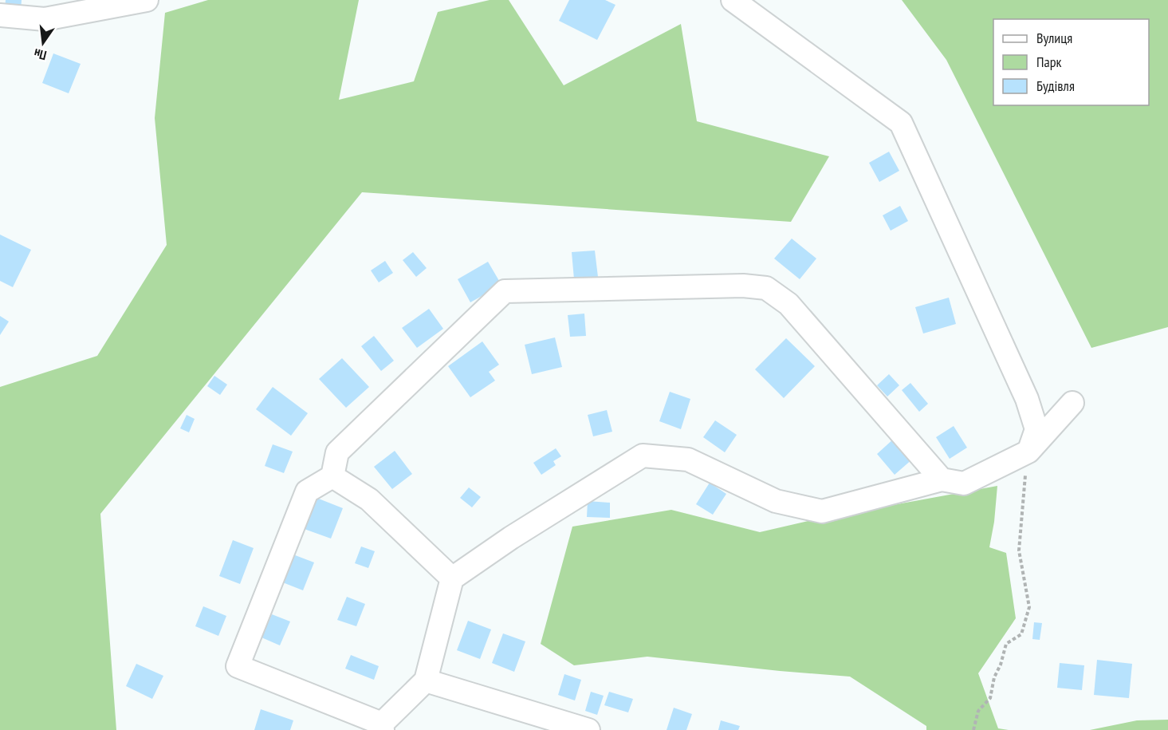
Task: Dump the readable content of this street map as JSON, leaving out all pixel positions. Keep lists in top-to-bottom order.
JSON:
{
  "legend": ["Вулиця", "Парк", "Будівля"],
  "north": "bottom"
}
